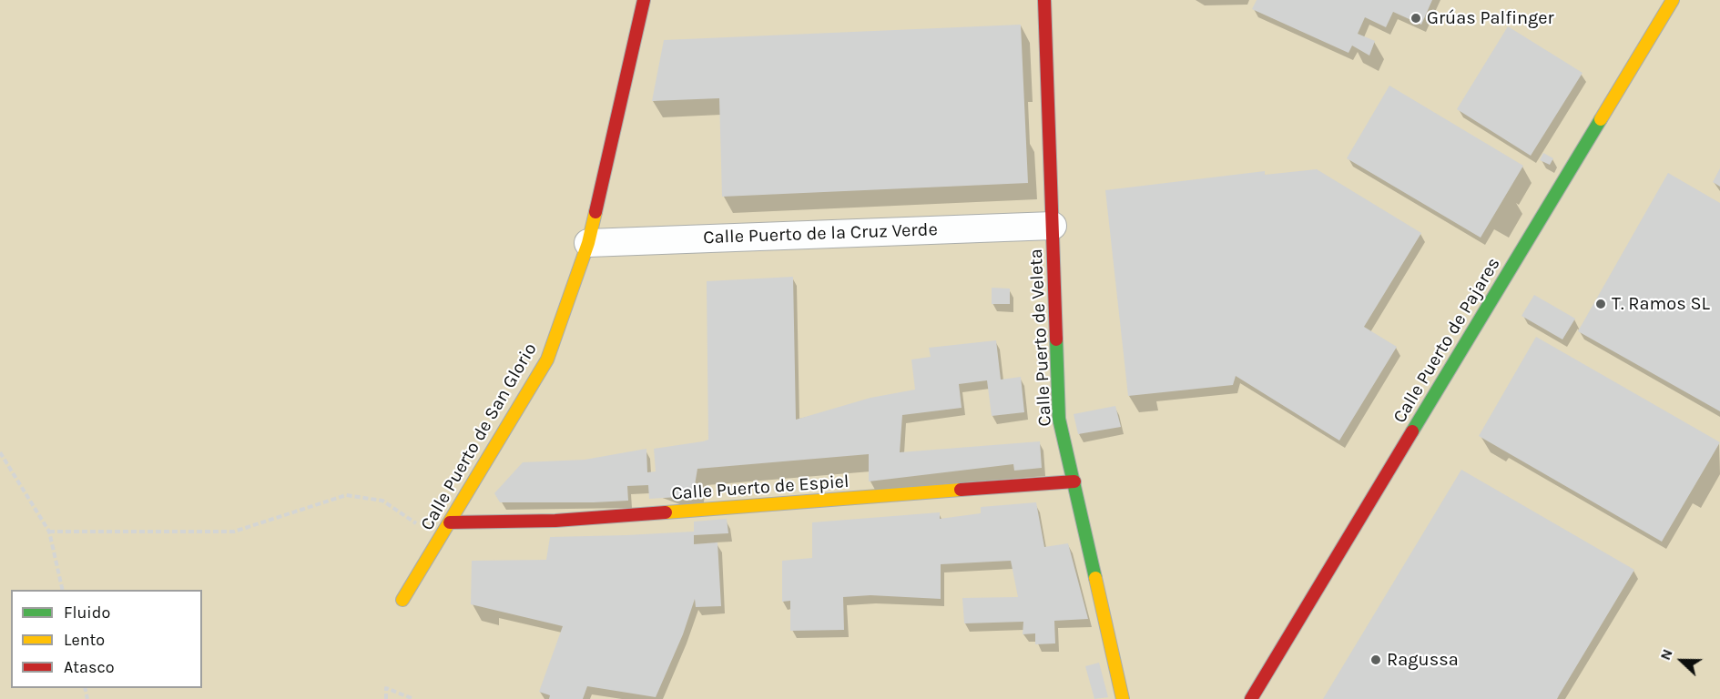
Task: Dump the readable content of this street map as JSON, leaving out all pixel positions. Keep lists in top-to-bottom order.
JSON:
{
  "streets": {
    "street": [
      "Calle Puerto de la Cruz Verde",
      "Calle Puerto de Veleta",
      "Calle Puerto de Pajares",
      "Calle Puerto de San Glorio",
      "Calle Puerto de Espiel"
    ]
  },
  "crossings": [
    ["Calle Puerto de la Cruz Verde", "Calle Puerto de Veleta"],
    ["Calle Puerto de la Cruz Verde", "Calle Puerto de San Glorio"],
    ["Calle Puerto de Veleta", "Calle Puerto de Espiel"],
    ["Calle Puerto de San Glorio", "Calle Puerto de Espiel"]
  ],
  "places": ["Grúas Palfinger", "T. Ramos SL", "Ragussa"],
  "legend": ["Fluido", "Lento", "Atasco"],
  "north": "left"
}
